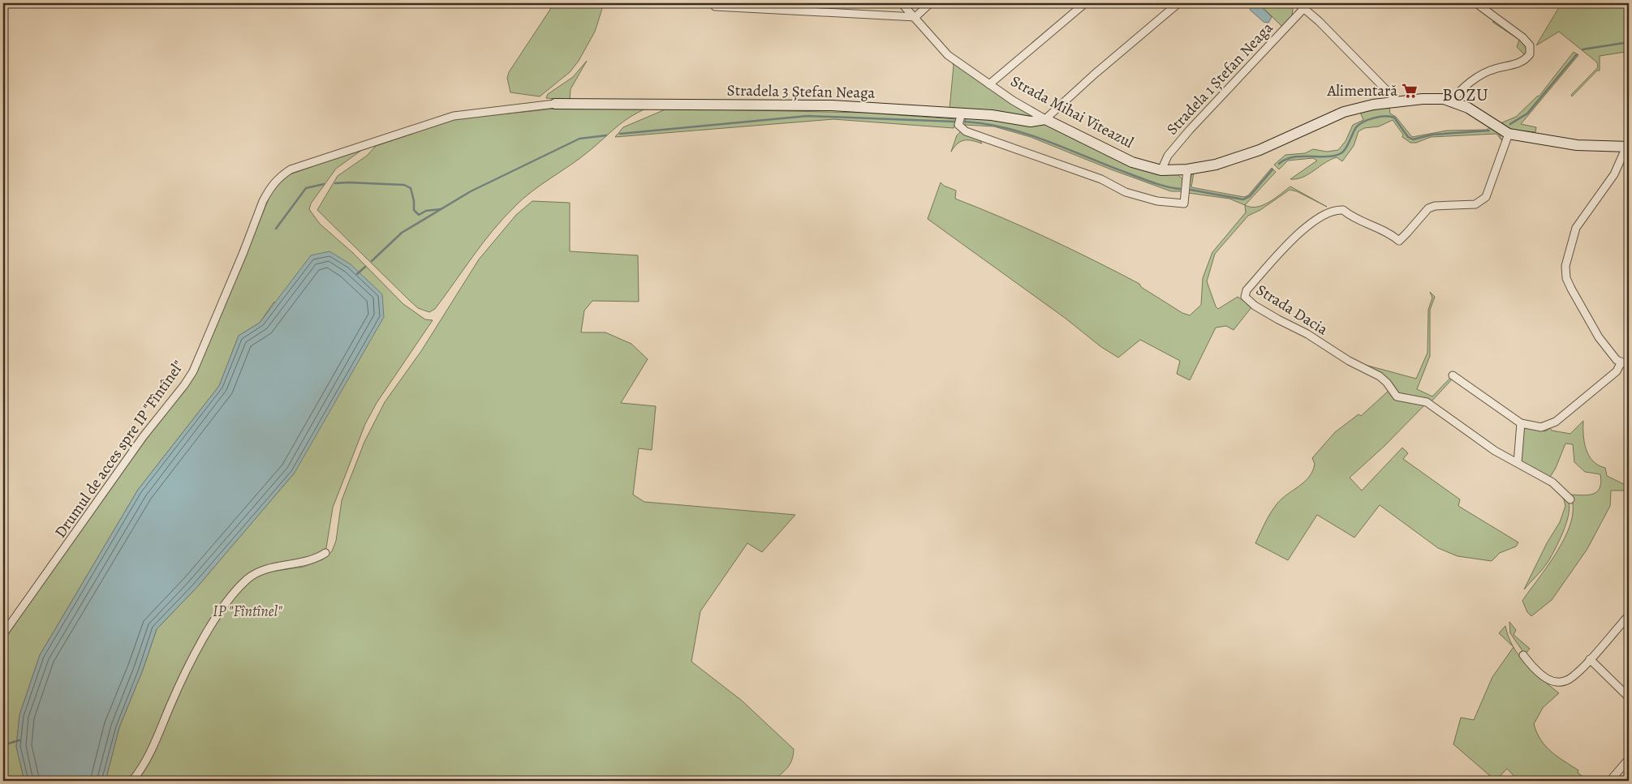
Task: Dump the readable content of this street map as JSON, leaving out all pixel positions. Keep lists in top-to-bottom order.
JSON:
{
  "streets": {
    "street": [
      "Stradela 1 Ștefan Neaga",
      "Stradela 3 Ștefan Neaga",
      "Strada Mihai Viteazul",
      "Strada Dacia",
      "Drumul de acces spre IP \"Fîntînel\""
    ]
  },
  "crossings": [
    ["Stradela 1 Ștefan Neaga", "Strada Mihai Viteazul"],
    ["Stradela 3 Ștefan Neaga", "Strada Mihai Viteazul"],
    ["Stradela 3 Ștefan Neaga", "Drumul de acces spre IP \"Fîntînel\""],
    ["Strada Mihai Viteazul", "Strada Dacia"]
  ],
  "districts": ["BOZU"],
  "parks": ["IP \"Fîntînel\""],
  "places": {
    "supermarket": ["Alimentară"]
  }
}
